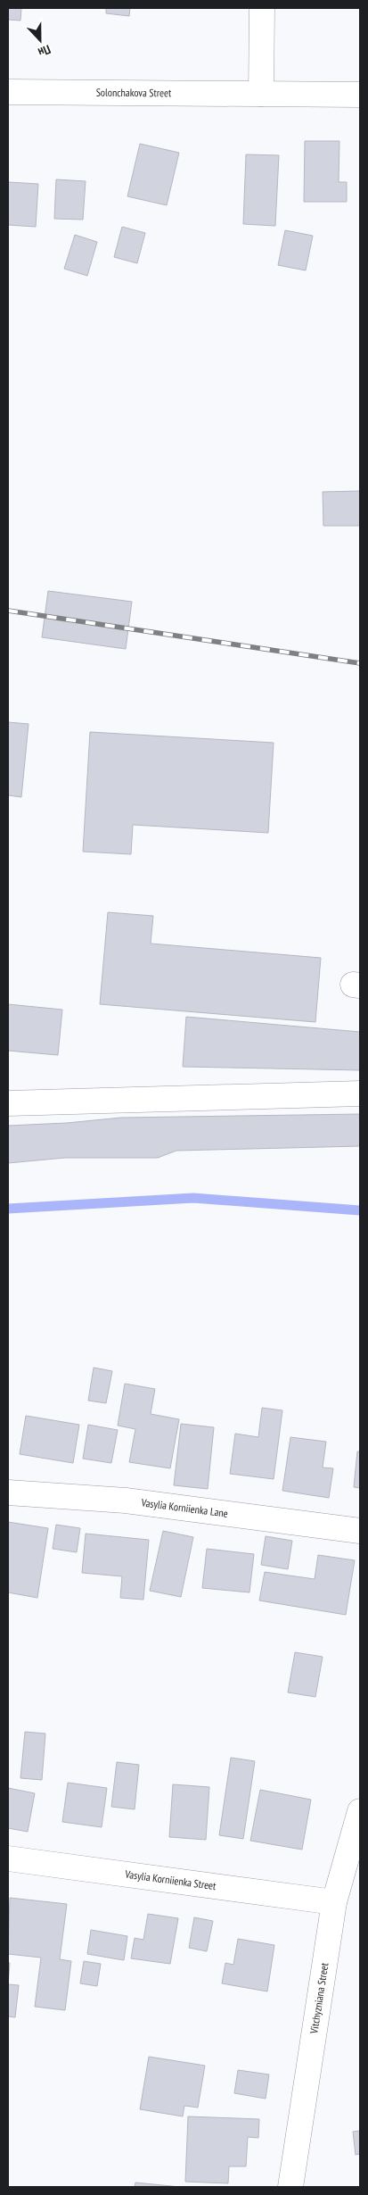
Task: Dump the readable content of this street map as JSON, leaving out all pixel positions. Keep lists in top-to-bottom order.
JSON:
{
  "streets": {
    "street": [
      "Solonchakova Street",
      "Vasylia Korniienka Lane",
      "Vasylia Korniienka Street",
      "Vitchyzniana Street"
    ]
  },
  "crossings": [
    ["Vasylia Korniienka Street", "Vitchyzniana Street"]
  ],
  "north": "bottom"
}
